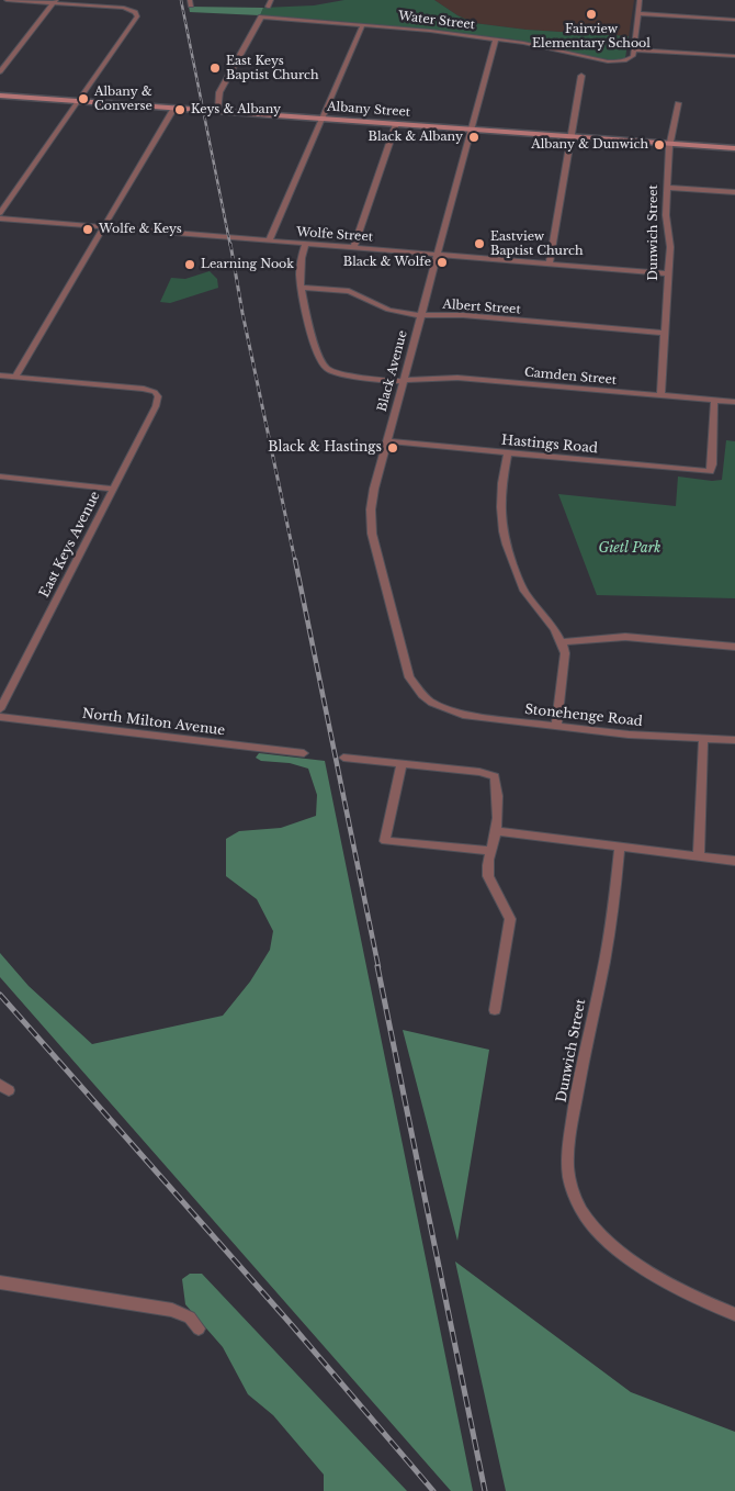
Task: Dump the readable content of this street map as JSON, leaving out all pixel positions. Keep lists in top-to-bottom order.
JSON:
{
  "streets": {
    "street": [
      "Water Street",
      "Albany Street",
      "Dunwich Street",
      "Wolfe Street",
      "Albert Street",
      "Black Avenue",
      "Camden Street",
      "Hastings Road",
      "East Keys Avenue",
      "Stonehenge Road",
      "North Milton Avenue"
    ]
  },
  "crossings": [
    ["Water Street", "Albany Street"],
    ["Water Street", "Black Avenue"],
    ["Albany Street", "Dunwich Street"],
    ["Albany Street", "Black Avenue"],
    ["Dunwich Street", "Wolfe Street"],
    ["Dunwich Street", "Albert Street"],
    ["Dunwich Street", "Camden Street"],
    ["Wolfe Street", "Black Avenue"],
    ["Albert Street", "Black Avenue"],
    ["Albert Street", "Camden Street"],
    ["Black Avenue", "Camden Street"],
    ["Black Avenue", "Hastings Road"],
    ["Black Avenue", "Stonehenge Road"],
    ["Camden Street", "Hastings Road"]
  ],
  "parks": ["Gietl Park"],
  "places": [
    "Fairview Elementary School",
    "East Keys Baptist Church",
    "Albany & Converse",
    "Keys & Albany",
    "Black & Albany",
    "Albany & Dunwich",
    "Wolfe & Keys",
    "Eastview Baptist Church",
    "Black & Wolfe",
    "Learning Nook",
    "Black & Hastings"
  ]
}
